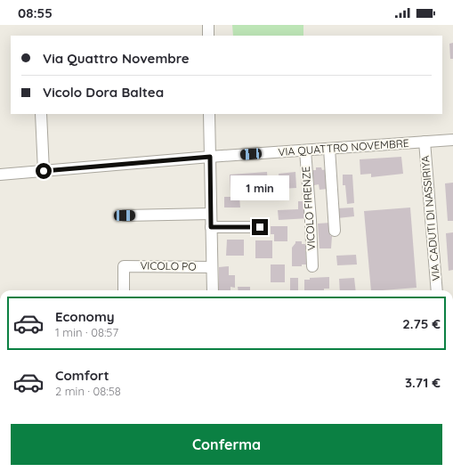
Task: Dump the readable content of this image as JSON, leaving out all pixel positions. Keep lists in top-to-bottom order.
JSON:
{
  "streets": {
    "street": [
      "VIA QUATTRO NOVEMBRE",
      "VICOLO FIRENZE",
      "VIA CADUTI DI NASSIRIYA",
      "VICOLO PO"
    ]
  },
  "crossings": [
    ["VIA QUATTRO NOVEMBRE", "VICOLO FIRENZE"],
    ["VIA QUATTRO NOVEMBRE", "VIA CADUTI DI NASSIRIYA"]
  ],
  "page": {
    "status": "08:55",
    "banner": ["Via Quattro Novembre", "Vicolo Dora Baltea"],
    "bubble": "1 min",
    "list": [
      {
        "name": "Economy",
        "note": "1 min · 08:57",
        "value": "2.75 €"
      },
      {
        "name": "Comfort",
        "note": "2 min · 08:58",
        "value": "3.71 €"
      }
    ],
    "buttons": "Conferma"
  }
}
